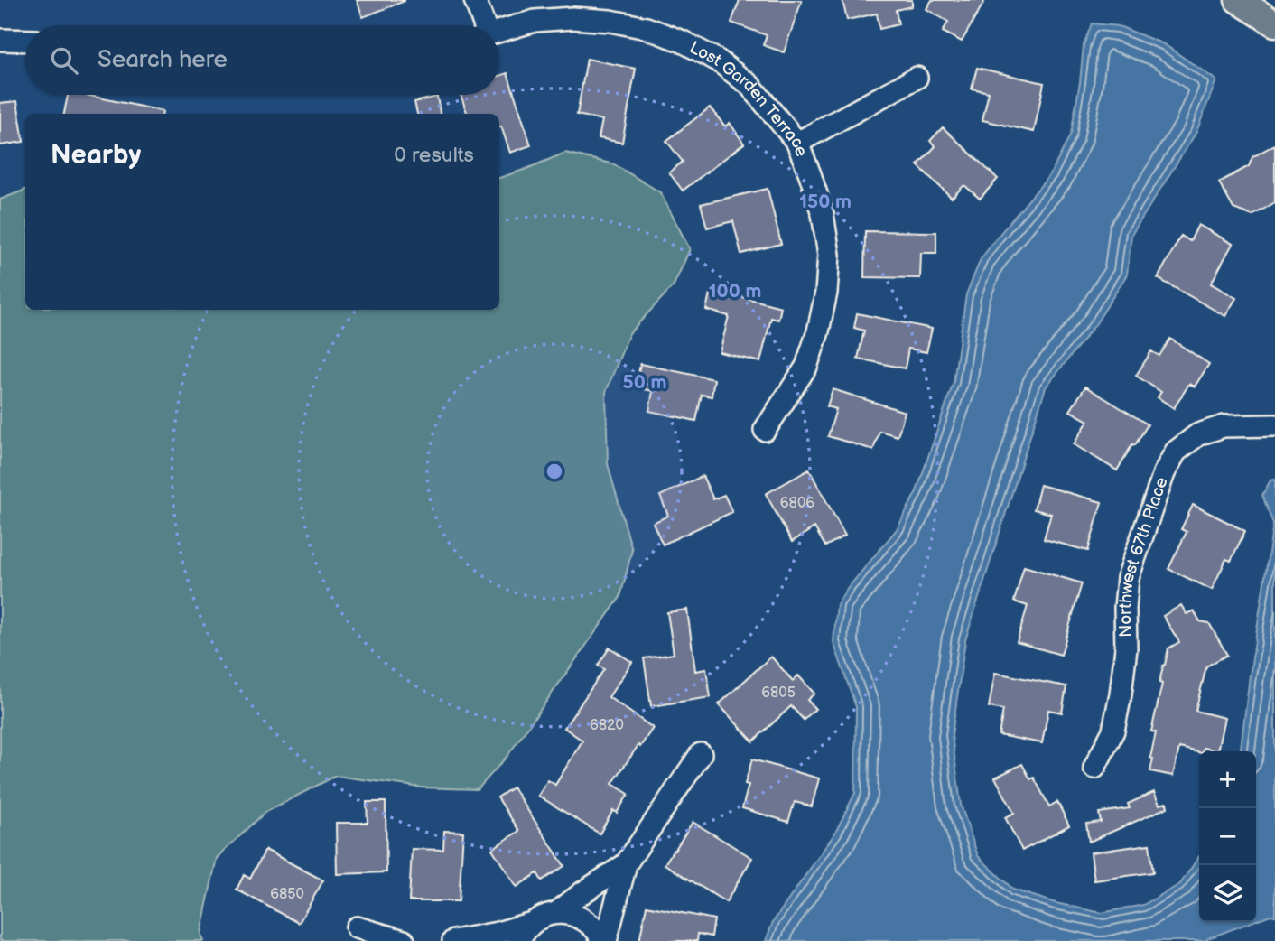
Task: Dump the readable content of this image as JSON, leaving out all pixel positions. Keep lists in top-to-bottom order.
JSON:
{
  "streets": {
    "street": ["Lost Garden Terrace", "Northwest 67th Place"]
  },
  "house_numbers": [
    "6806",
    "6805",
    "6820",
    "6850"
  ],
  "page": {
    "search": "Search here",
    "heading": ["Nearby", "0 results"],
    "map_buttons": ["+", "−"]
  },
  "rings": ["150 m", "100 m", "50 m"]
}
